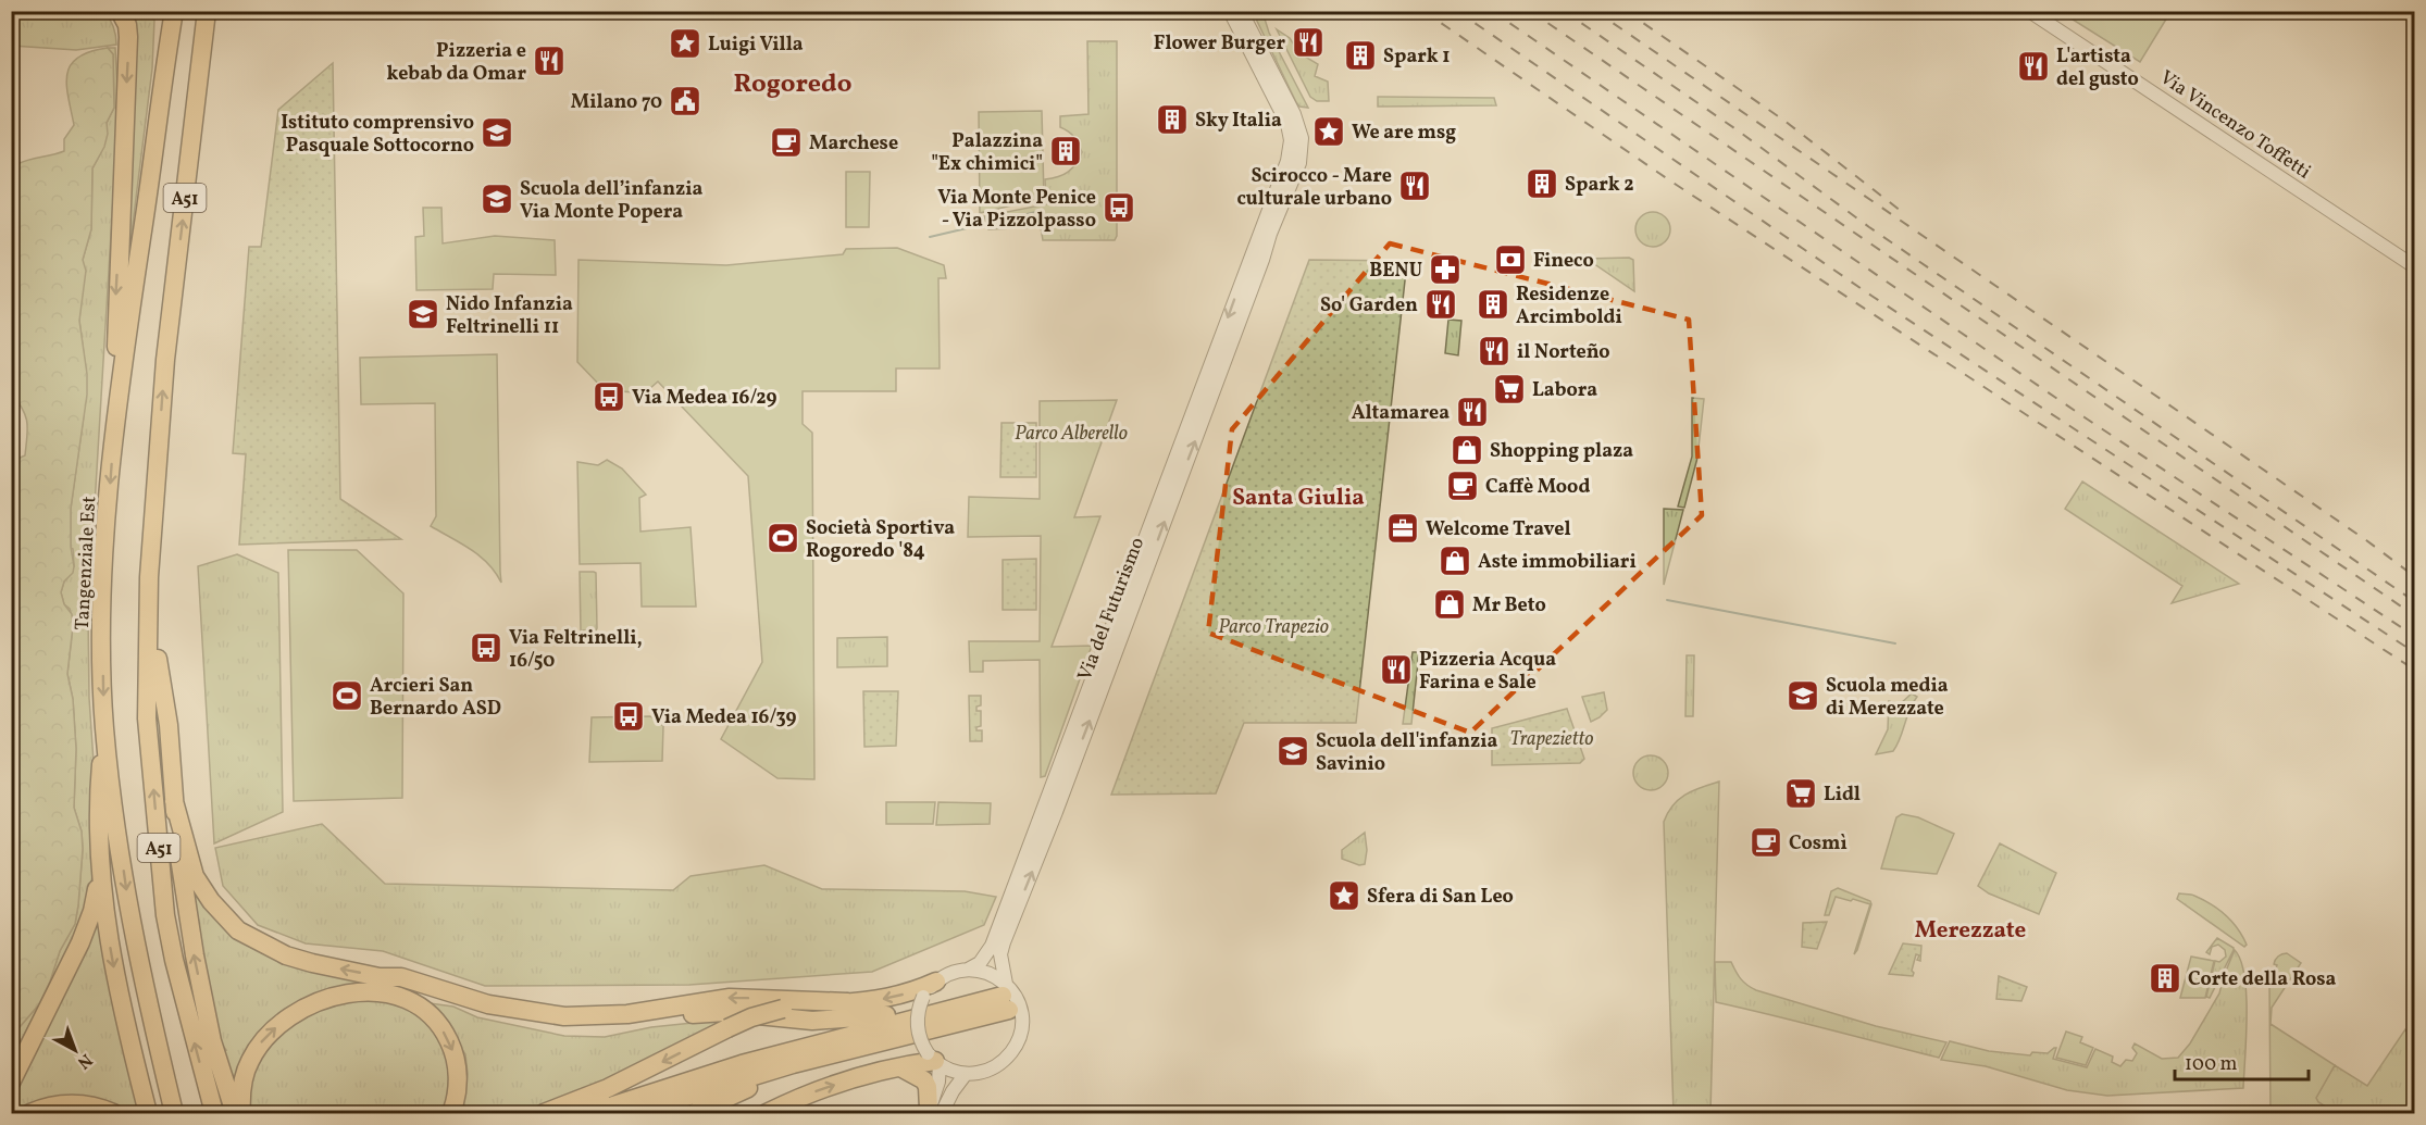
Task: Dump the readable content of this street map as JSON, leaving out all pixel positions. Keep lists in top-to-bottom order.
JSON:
{
  "streets": {
    "highway": ["A51", "Tangenziale Est"],
    "street": ["Via Vincenzo Toffetti", "Via del Futurismo"]
  },
  "districts": ["Rogoredo", "Santa Giulia", "Merezzate"],
  "parks": ["Parco Alberello", "Parco Trapezio", "Trapezietto"],
  "places": {
    "restaurant": [
      "Flower Burger",
      "Pizzeria e kebab da Omar",
      "L'artista del gusto",
      "Scirocco - Mare culturale urbano",
      "So' Garden",
      "il Norteño",
      "Altamarea",
      "Pizzeria Acqua Farina e Sale"
    ],
    "place": ["Luigi Villa", "We are msg", "Sfera di San Leo"],
    "building": [
      "Spark 1",
      "Sky Italia",
      "Palazzina \"Ex chimici\"",
      "Spark 2",
      "Residenze Arcimboldi",
      "Corte della Rosa"
    ],
    "public building": ["Milano 70"],
    "school or university": [
      "Istituto comprensivo Pasquale Sottocorno",
      "Scuola dell’infanzia Via Monte Popera",
      "Nido Infanzia Feltrinelli 11",
      "Scuola media di Merezzate",
      "Scuola dell'infanzia Savinio"
    ],
    "cafe": ["Marchese", "Caffè Mood", "Cosmì"],
    "bus stop": [
      "Via Monte Penice - Via Pizzolpasso",
      "Via Medea 16/29",
      "Via Feltrinelli, 16/50",
      "Via Medea 16/39"
    ],
    "bank": ["Fineco"],
    "pharmacy": ["BENU"],
    "supermarket": ["Labora", "Lidl"],
    "shop": ["Shopping plaza", "Aste immobiliari", "Mr Beto"],
    "office": ["Welcome Travel"],
    "sports": ["Società Sportiva Rogoredo '84", "Arcieri San Bernardo ASD"]
  },
  "scale_bar": "100 m",
  "north": "bottom right"
}
